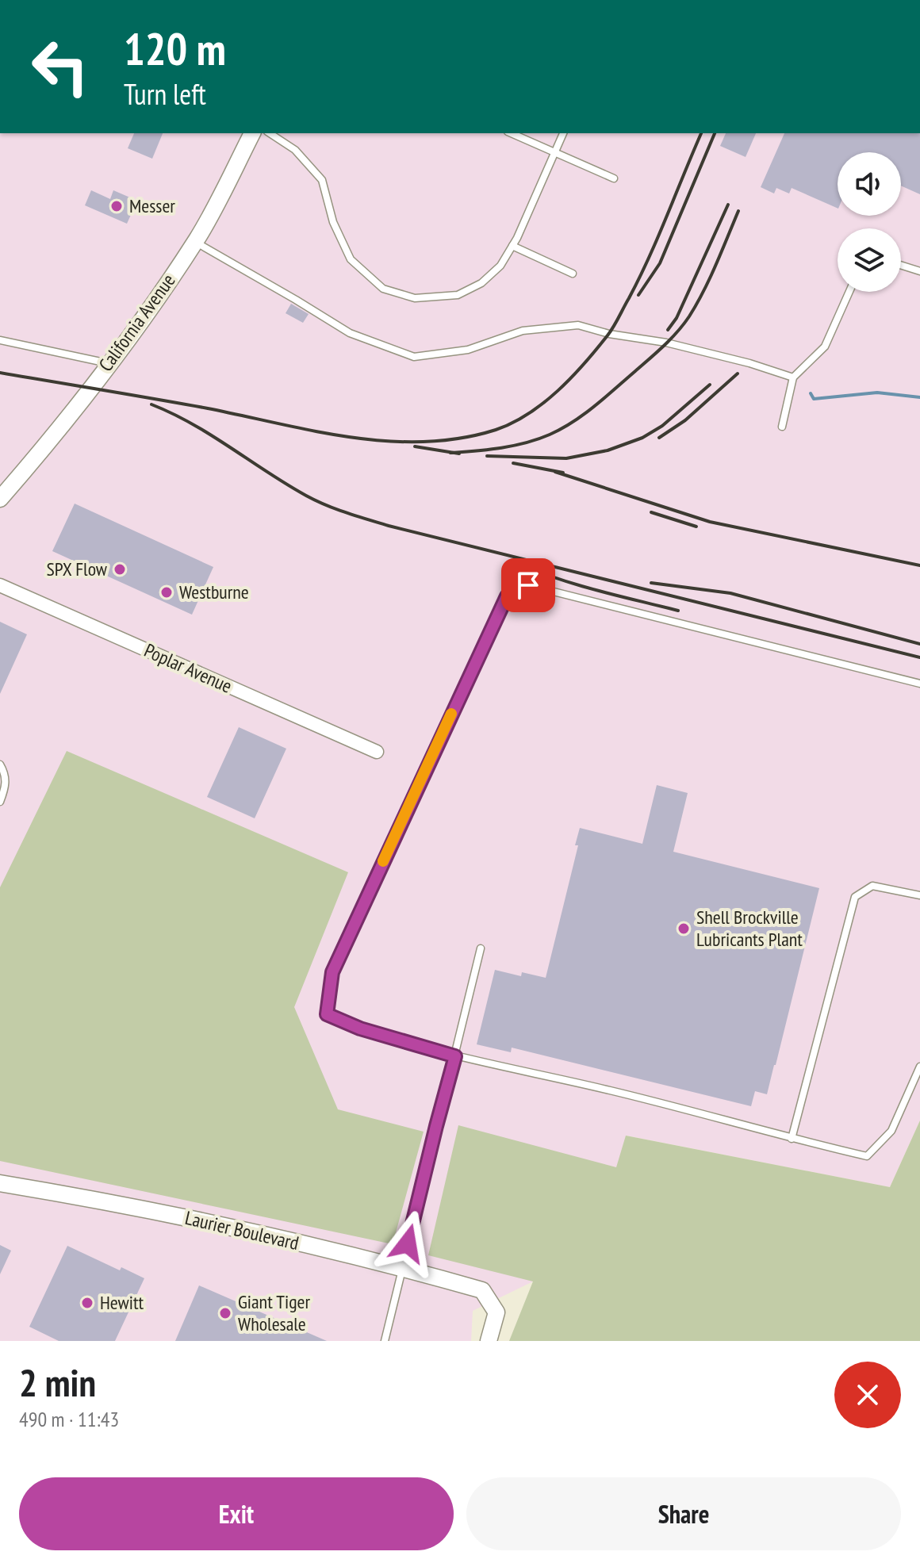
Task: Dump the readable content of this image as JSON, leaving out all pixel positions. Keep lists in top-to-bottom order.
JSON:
{
  "streets": {
    "street": ["California Avenue", "Poplar Avenue", "Laurier Boulevard"]
  },
  "places": [
    "Messer",
    "SPX Flow",
    "Westburne",
    "Shell Brockville Lubricants Plant",
    "Hewitt",
    "Giant Tiger Wholesale"
  ],
  "page": {
    "turn": ["120 m", "Turn left"],
    "heading": ["2 min", "490 m · 11:43"],
    "buttons": ["Exit", "Share"]
  }
}
